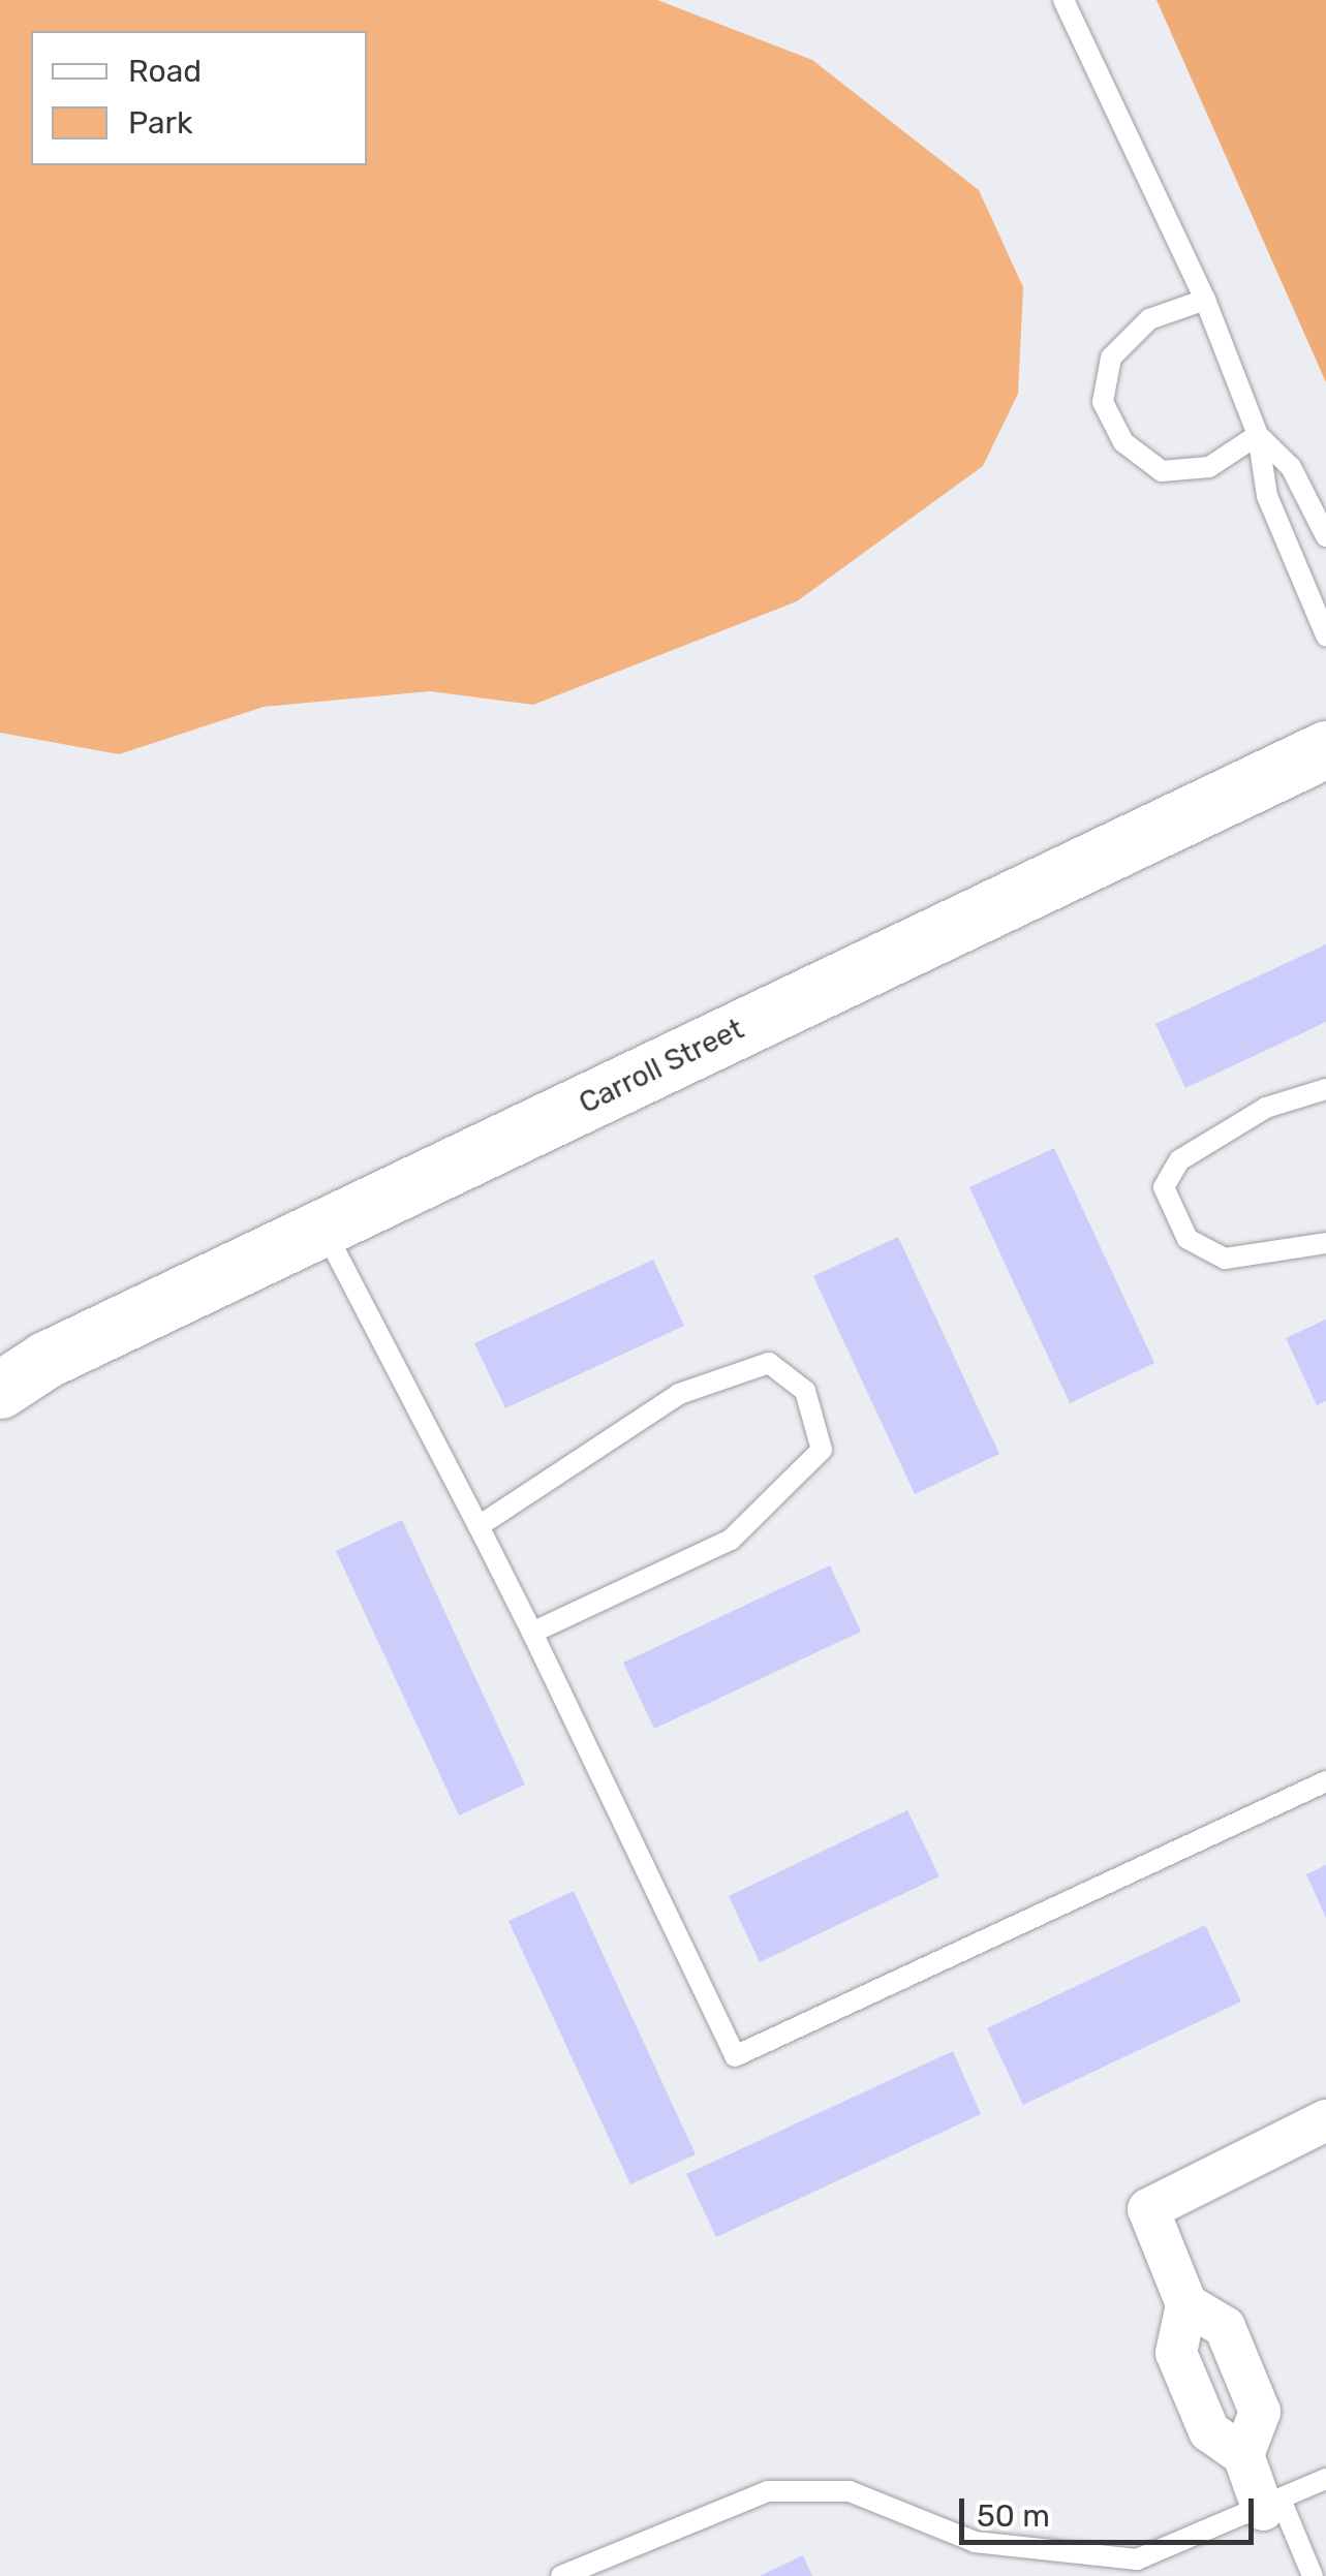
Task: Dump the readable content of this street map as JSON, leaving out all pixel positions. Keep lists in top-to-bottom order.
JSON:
{
  "streets": {
    "main road": ["Carroll Street"]
  },
  "legend": ["Road", "Park"],
  "scale_bar": "50 m"
}
